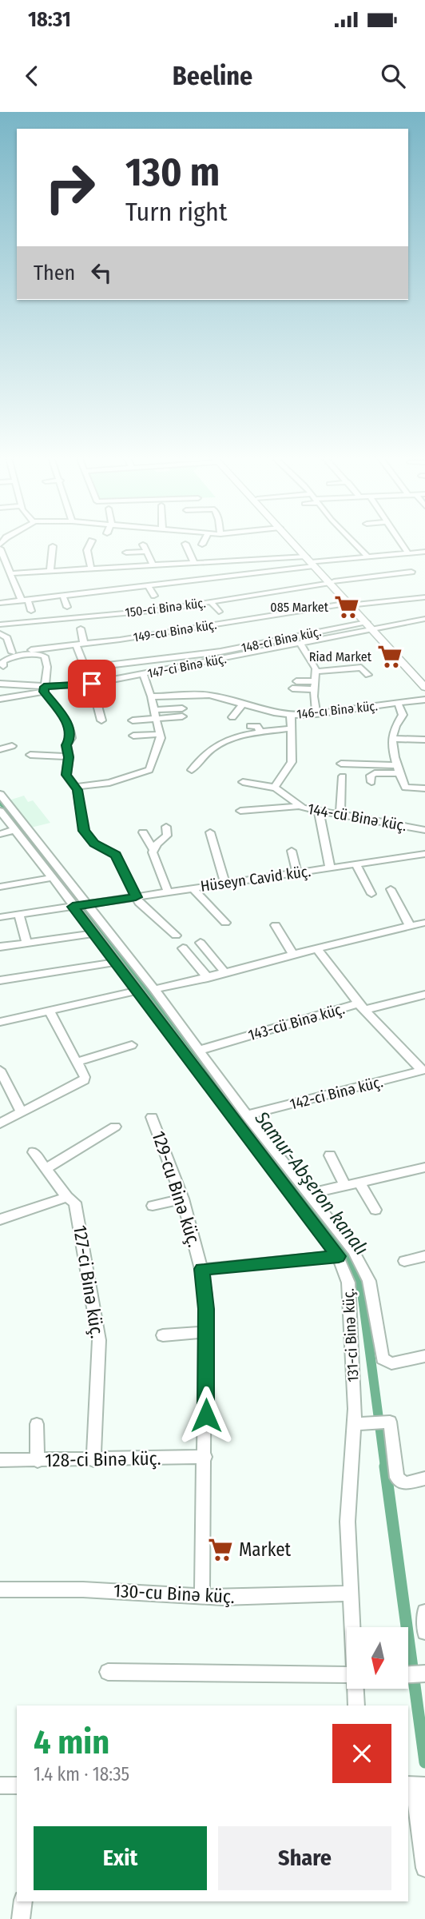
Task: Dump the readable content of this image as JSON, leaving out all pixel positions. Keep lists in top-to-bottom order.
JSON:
{
  "streets": {
    "street": [
      "150-ci Binə küç.",
      "149-cu Binə küç.",
      "148-ci Binə küç.",
      "147-ci Binə küç.",
      "146-cı Binə küç.",
      "144-cü Binə küç.",
      "Hüseyn Cavid küç.",
      "143-cü Binə küç.",
      "142-ci Binə küç.",
      "129-cu Binə küç.",
      "127-ci Binə küç.",
      "131-ci Binə küç.",
      "128-ci Binə küç.",
      "130-cu Binə küç."
    ]
  },
  "crossings": [
    ["149-cu Binə küç.", "148-ci Binə küç."],
    ["148-ci Binə küç.", "147-ci Binə küç."],
    ["Hüseyn Cavid küç.", "131-ci Binə küç."],
    ["129-cu Binə küç.", "128-ci Binə küç."],
    ["129-cu Binə küç.", "130-cu Binə küç."],
    ["127-ci Binə küç.", "128-ci Binə küç."],
    ["131-ci Binə küç.", "130-cu Binə küç."]
  ],
  "water": ["Samur-Abşeron kanalı"],
  "places": {
    "supermarket": ["085 Market", "Riad Market", "Market"]
  },
  "north": "bottom",
  "page": {
    "status": "18:31",
    "header": "Beeline",
    "turn": ["130 m", "Turn right"],
    "then": "Then",
    "heading": ["4 min", "1.4 km · 18:35"],
    "buttons": ["Exit", "Share"]
  }
}
